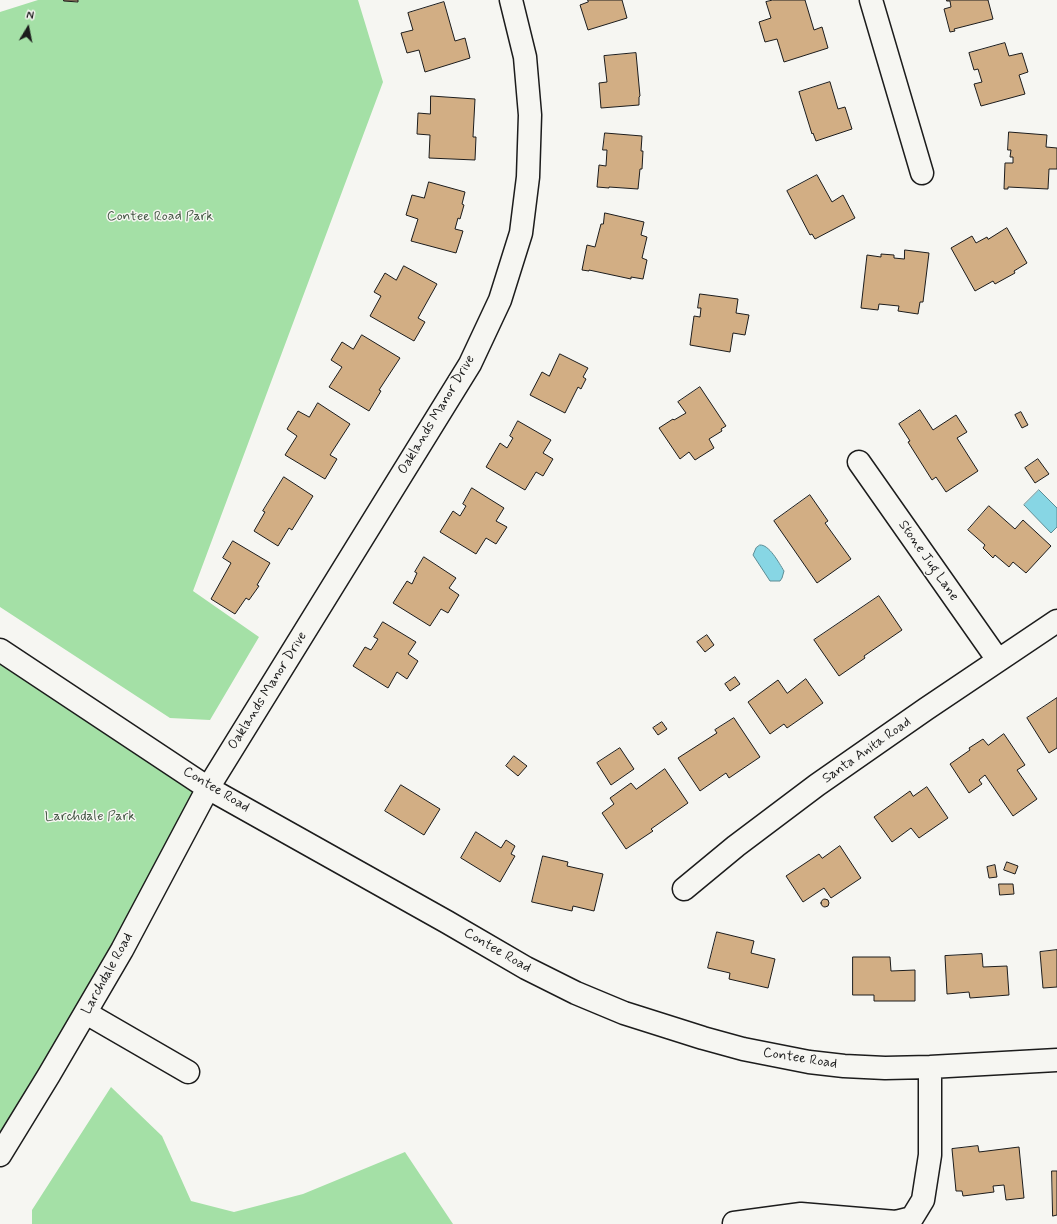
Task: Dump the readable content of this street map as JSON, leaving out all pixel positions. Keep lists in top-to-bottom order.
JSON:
{
  "streets": {
    "street": [
      "Oaklands Manor Drive",
      "Stone Jug Lane",
      "Santa Anita Road",
      "Contee Road",
      "Larchdale Road"
    ]
  },
  "crossings": [
    ["Oaklands Manor Drive", "Contee Road"],
    ["Oaklands Manor Drive", "Larchdale Road"],
    ["Stone Jug Lane", "Santa Anita Road"],
    ["Contee Road", "Larchdale Road"]
  ],
  "parks": ["Contee Road Park", "Larchdale Park"],
  "north": "top"
}
